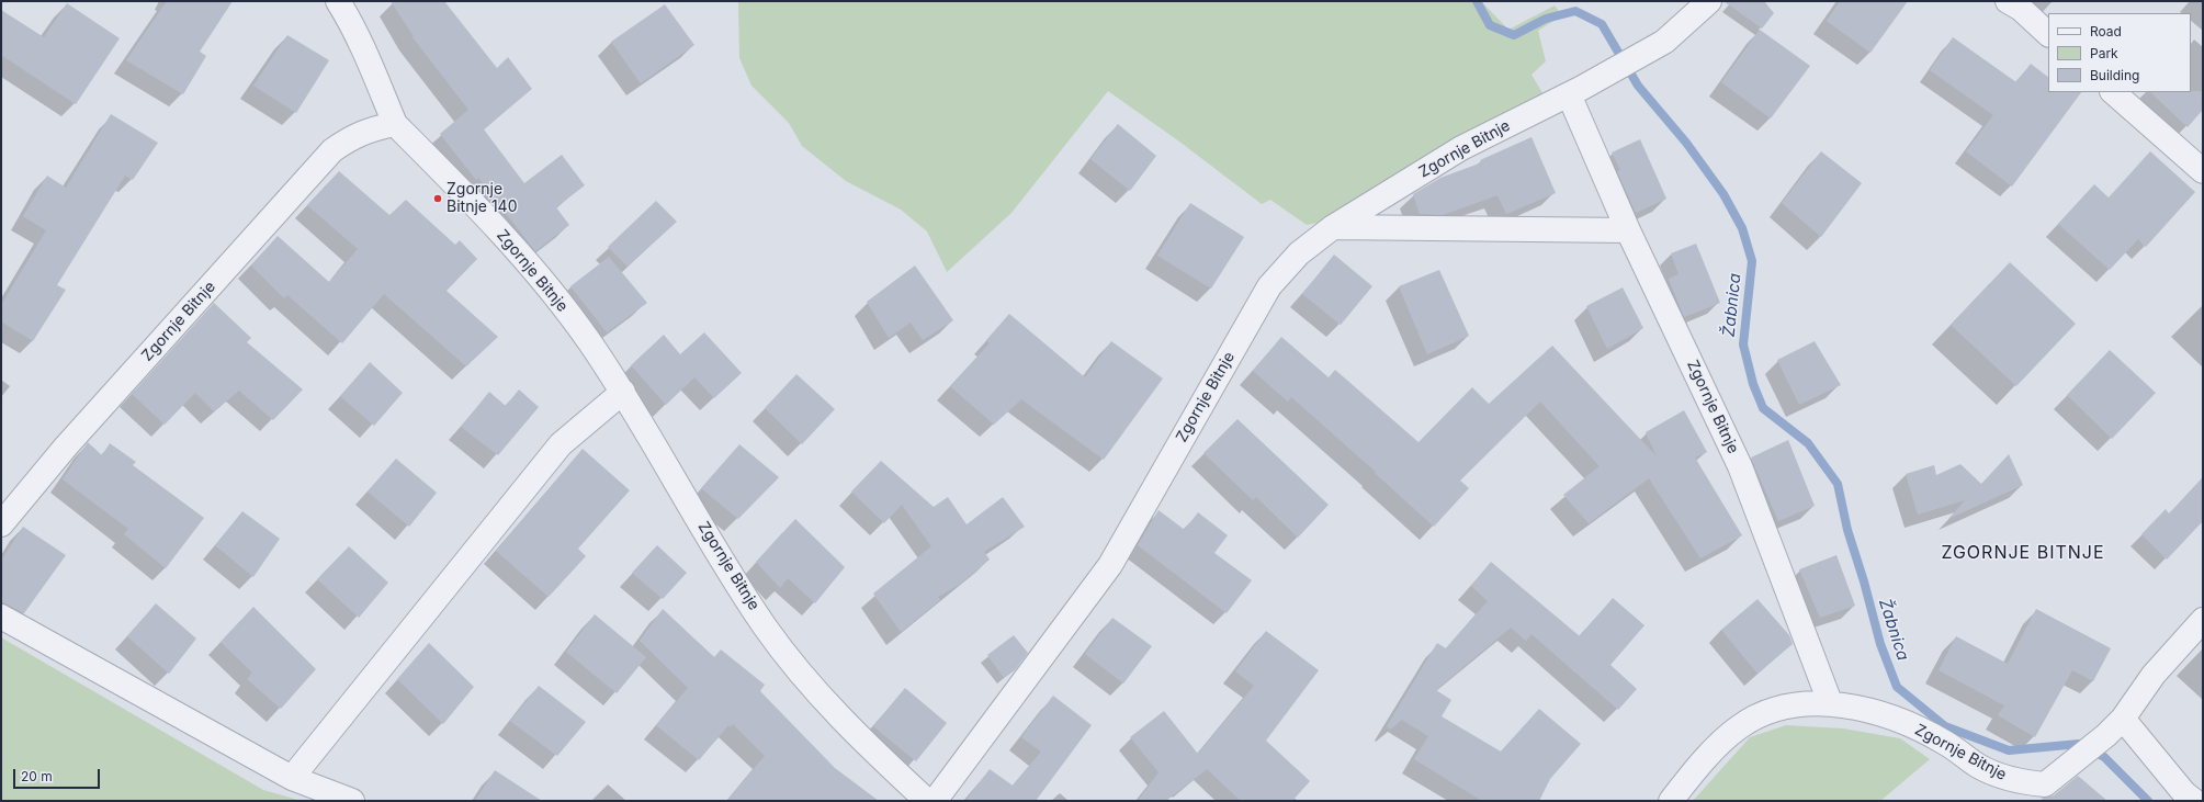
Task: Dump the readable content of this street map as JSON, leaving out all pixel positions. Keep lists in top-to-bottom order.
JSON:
{
  "streets": {
    "street": ["Zgornje Bitnje"]
  },
  "districts": ["ZGORNJE BITNJE"],
  "water": ["Žabnica"],
  "places": ["Zgornje Bitnje 140"],
  "legend": ["Road", "Park", "Building"],
  "scale_bar": "20 m"
}
